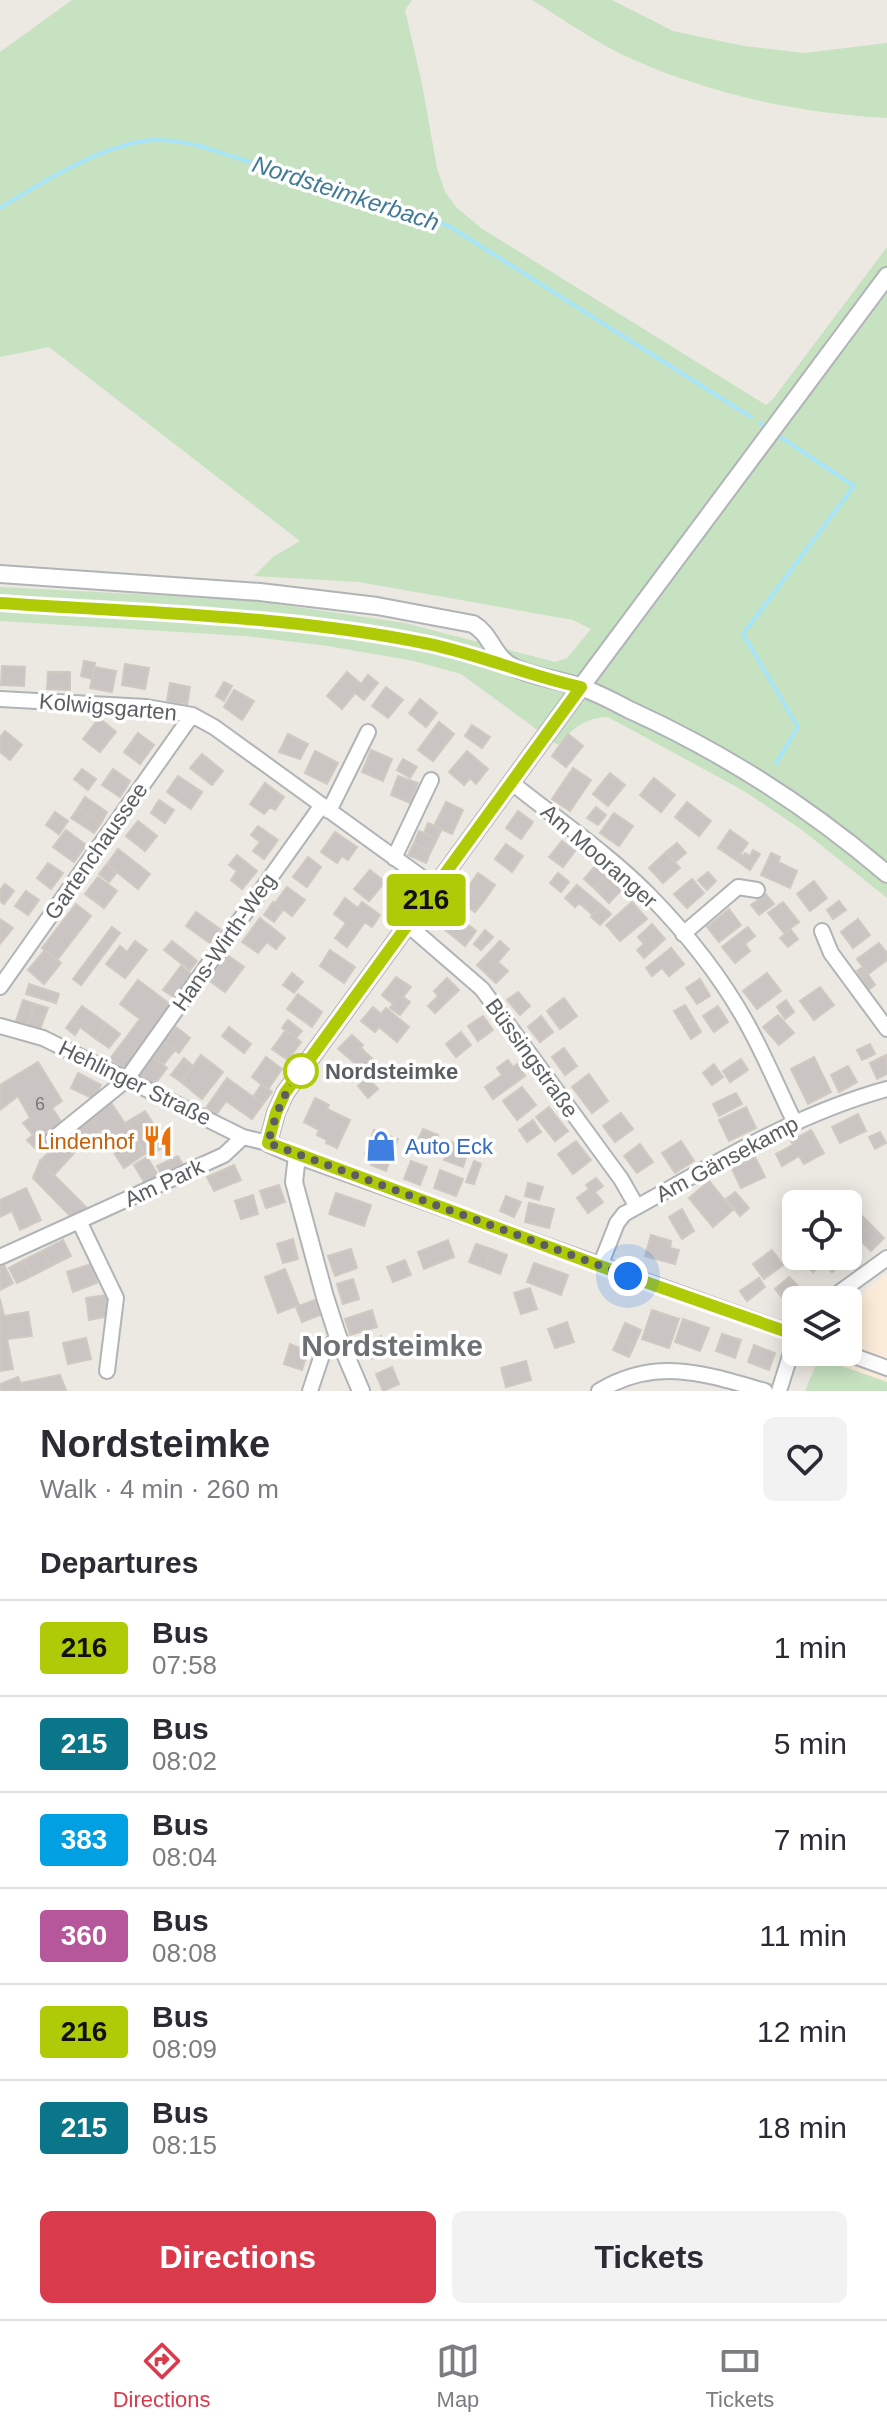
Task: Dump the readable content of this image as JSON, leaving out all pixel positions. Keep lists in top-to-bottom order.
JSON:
{
  "streets": {
    "street": [
      "Kolwigsgarten",
      "Gartenchaussee",
      "Am Mooranger",
      "Hans-Wirth-Weg",
      "Büssingstraße",
      "Hehlinger Straße",
      "Am Gänsekamp",
      "Am Park"
    ]
  },
  "crossings": [
    ["Kolwigsgarten", "Gartenchaussee"],
    ["Kolwigsgarten", "Hans-Wirth-Weg"],
    ["Am Mooranger", "Am Gänsekamp"],
    ["Hans-Wirth-Weg", "Hehlinger Straße"],
    ["Büssingstraße", "Am Gänsekamp"],
    ["Hehlinger Straße", "Am Park"]
  ],
  "districts": ["Nordsteimke"],
  "water": ["Nordsteimkerbach"],
  "places": {
    "other": ["Nordsteimke"],
    "restaurant": ["Lindenhof"],
    "shop": ["Auto Eck"]
  },
  "lines": ["bus line 216"],
  "house_numbers": ["6"],
  "page": {
    "on_map": "216",
    "heading": [
      ["Nordsteimke", "Walk · 4 min · 260 m"],
      "Departures"
    ],
    "list": [
      {
        "mark": "216",
        "name": "Bus",
        "note": "07:58",
        "value": "1 min"
      },
      {
        "mark": "215",
        "name": "Bus",
        "note": "08:02",
        "value": "5 min"
      },
      {
        "mark": "383",
        "name": "Bus",
        "note": "08:04",
        "value": "7 min"
      },
      {
        "mark": "360",
        "name": "Bus",
        "note": "08:08",
        "value": "11 min"
      },
      {
        "mark": "216",
        "name": "Bus",
        "note": "08:09",
        "value": "12 min"
      },
      {
        "mark": "215",
        "name": "Bus",
        "note": "08:15",
        "value": "18 min"
      }
    ],
    "buttons": ["Directions", "Tickets"],
    "tabs": ["Directions", "Map", "Tickets"]
  }
}
